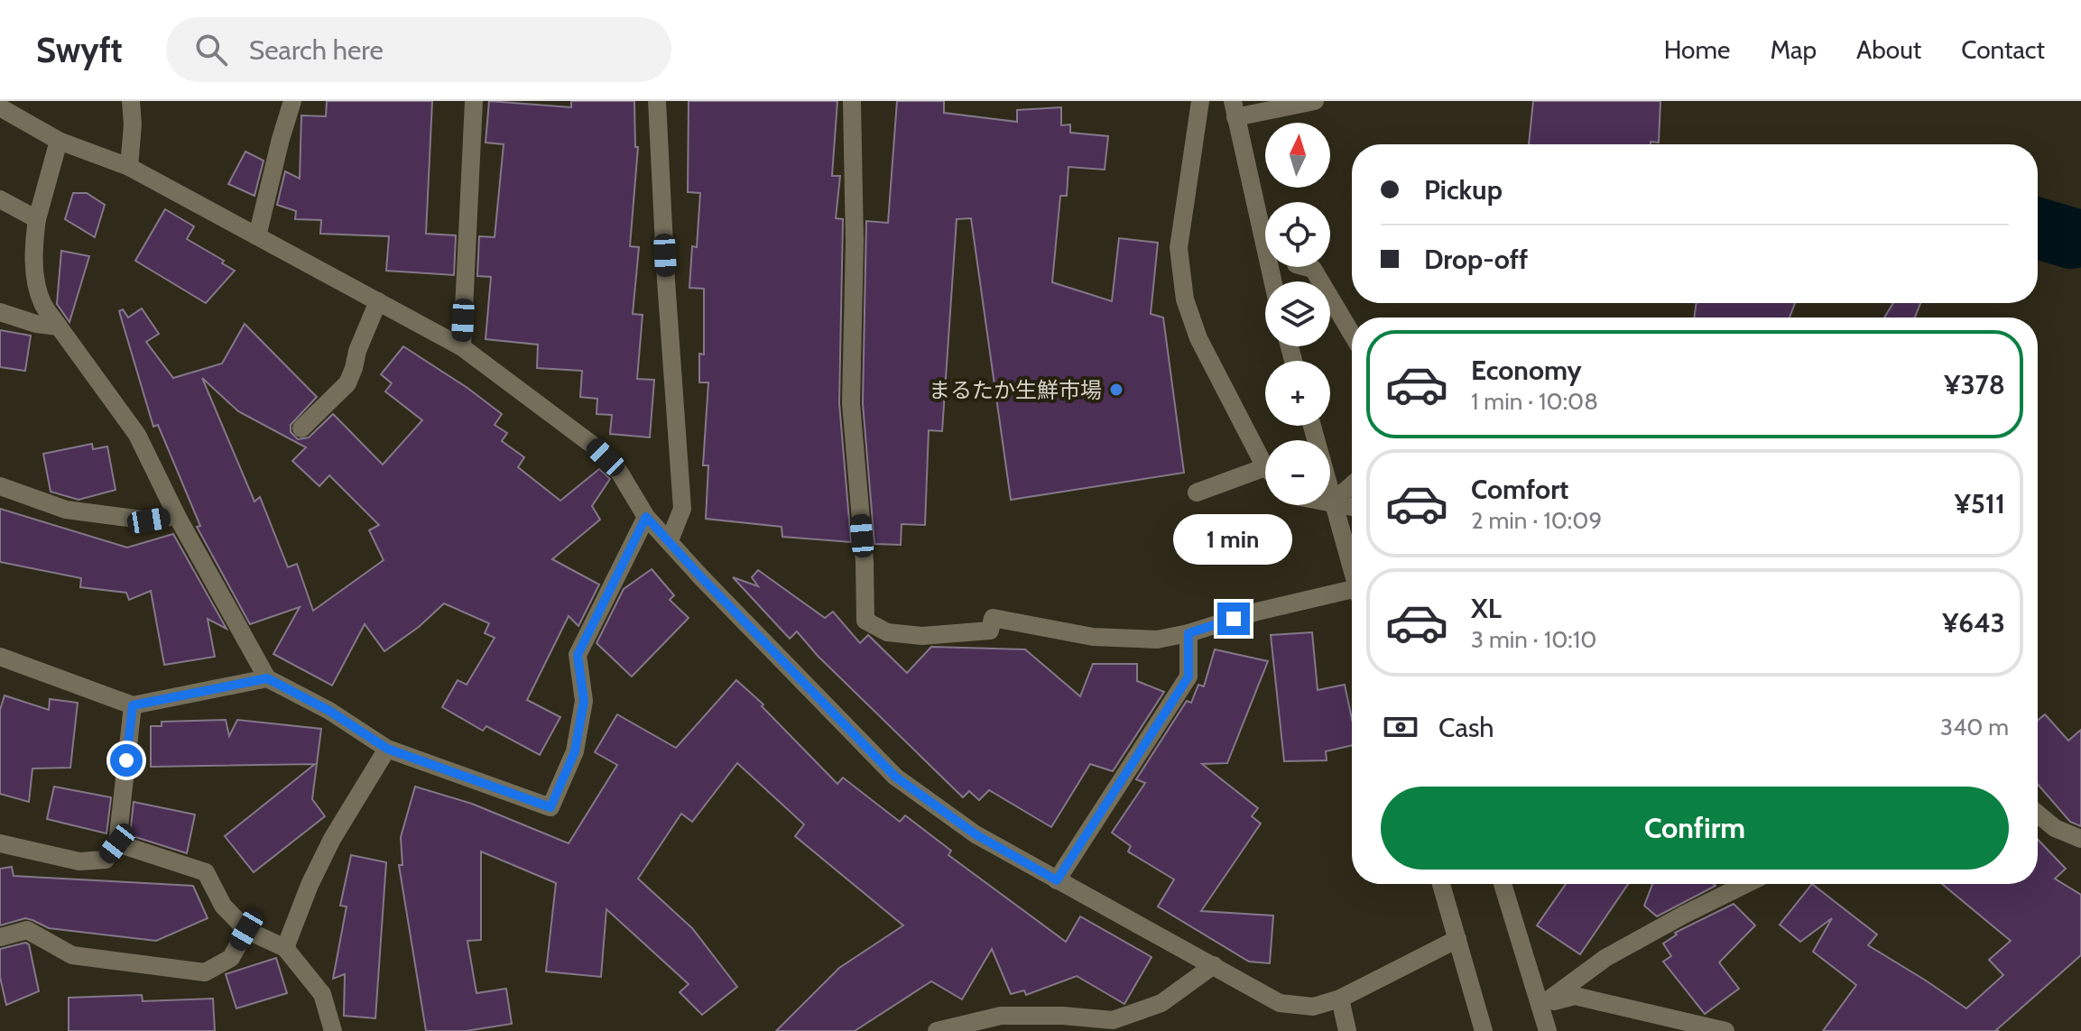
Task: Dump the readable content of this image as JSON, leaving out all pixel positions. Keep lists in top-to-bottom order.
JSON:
{
  "places": ["まるたか生鮮市場"],
  "north": "top",
  "page": {
    "header": "Swyft",
    "search": "Search here",
    "nav": [
      "Home",
      "Map",
      "About",
      "Contact"
    ],
    "map_buttons": ["+", "−"],
    "banner": ["Pickup", "Drop-off"],
    "list": [
      {
        "name": "Economy",
        "note": "1 min · 10:08",
        "value": "¥378"
      },
      {
        "name": "Comfort",
        "note": "2 min · 10:09",
        "value": "¥511"
      },
      {
        "name": "XL",
        "note": "3 min · 10:10",
        "value": "¥643"
      }
    ],
    "bubble": "1 min",
    "pay": ["Cash", "340 m"],
    "buttons": "Confirm"
  }
}
